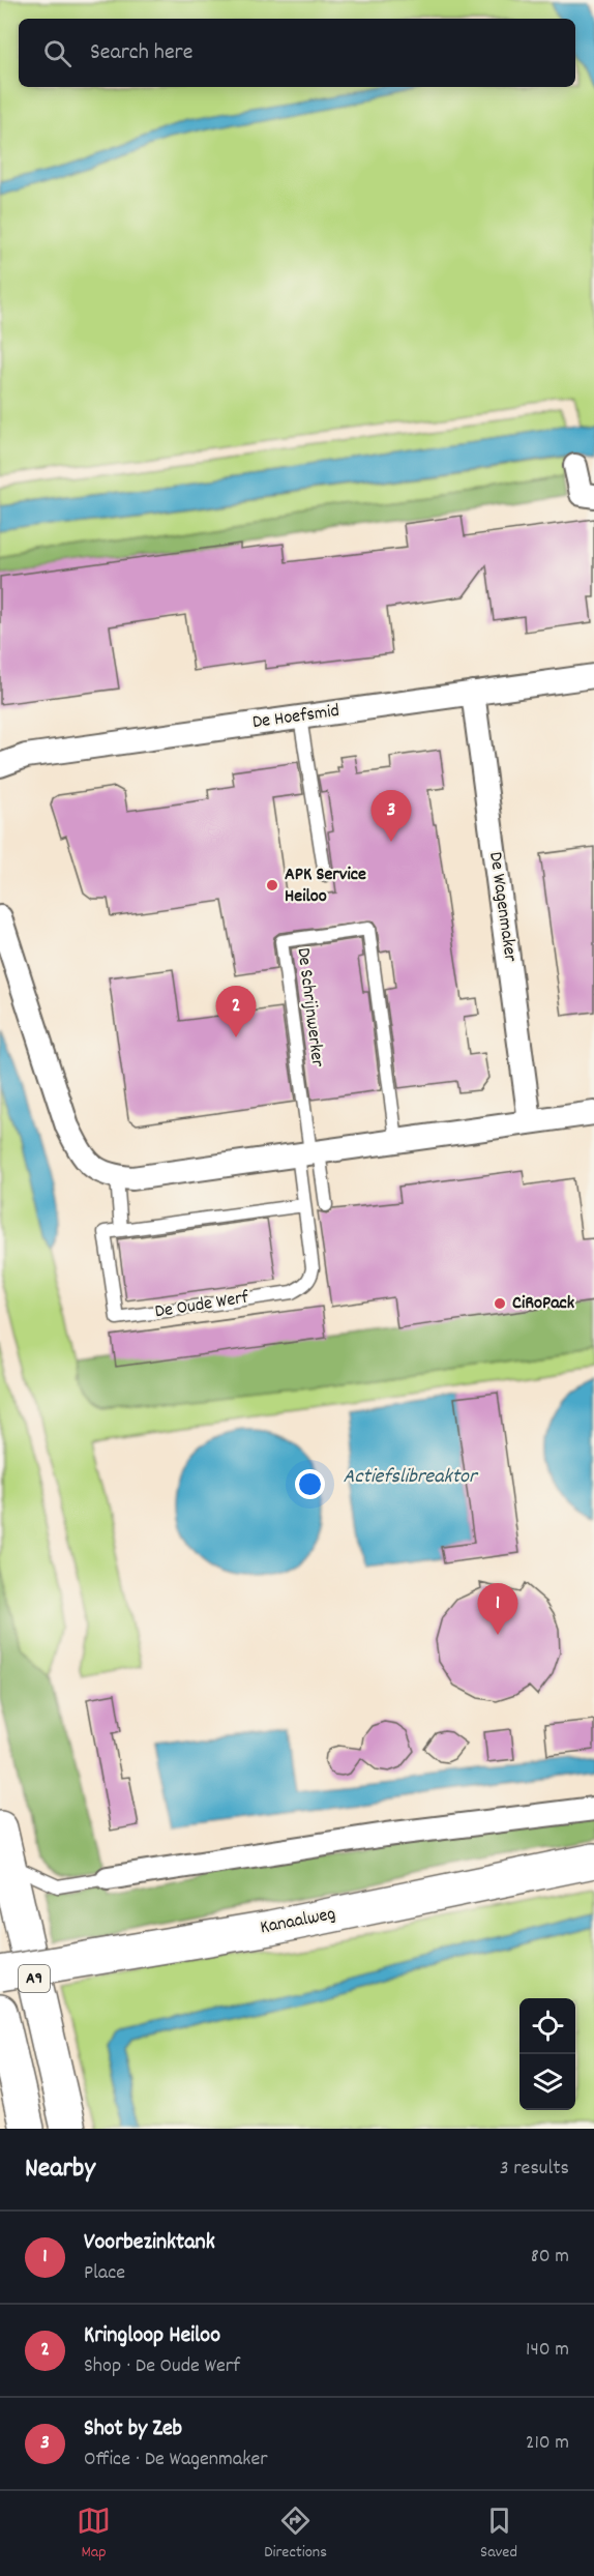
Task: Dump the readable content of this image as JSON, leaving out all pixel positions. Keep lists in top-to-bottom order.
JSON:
{
  "streets": {
    "main road": ["Kanaalweg", "A9"],
    "street": ["De Hoefsmid", "De Wagenmaker"],
    "lane": ["De Schrijnwerker", "De Oude Werf"]
  },
  "crossings": [
    ["De Hoefsmid", "De Wagenmaker"],
    ["De Schrijnwerker", "De Oude Werf"]
  ],
  "water": ["Actiefslibreaktor"],
  "places": ["APK Service Heiloo", "CiRoPack"],
  "page": {
    "search": "Search here",
    "pins": ["3", "2", "1"],
    "heading": ["Nearby", "3 results"],
    "list": [
      {
        "mark": "1",
        "name": "Voorbezinktank",
        "note": "Place",
        "value": "80 m"
      },
      {
        "mark": "2",
        "name": "Kringloop Heiloo",
        "note": "Shop · De Oude Werf",
        "value": "140 m"
      },
      {
        "mark": "3",
        "name": "Shot by Zeb",
        "note": "Office · De Wagenmaker",
        "value": "210 m"
      }
    ],
    "nav": ["Map", "Directions", "Saved"]
  }
}
